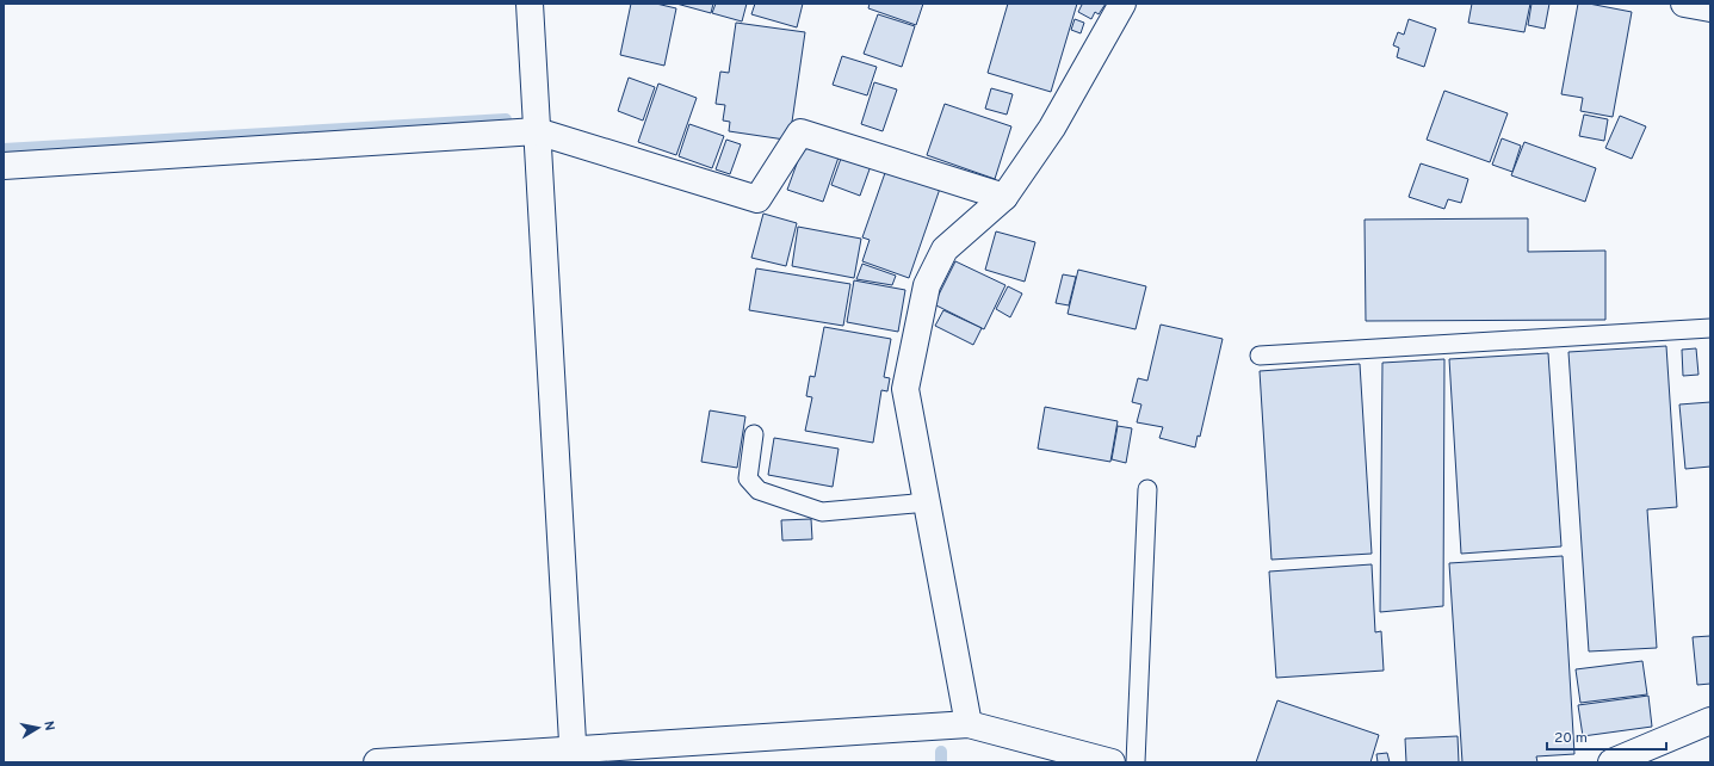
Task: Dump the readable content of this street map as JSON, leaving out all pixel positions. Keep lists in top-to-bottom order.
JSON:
{
  "scale_bar": "20 m",
  "north": "right"
}
